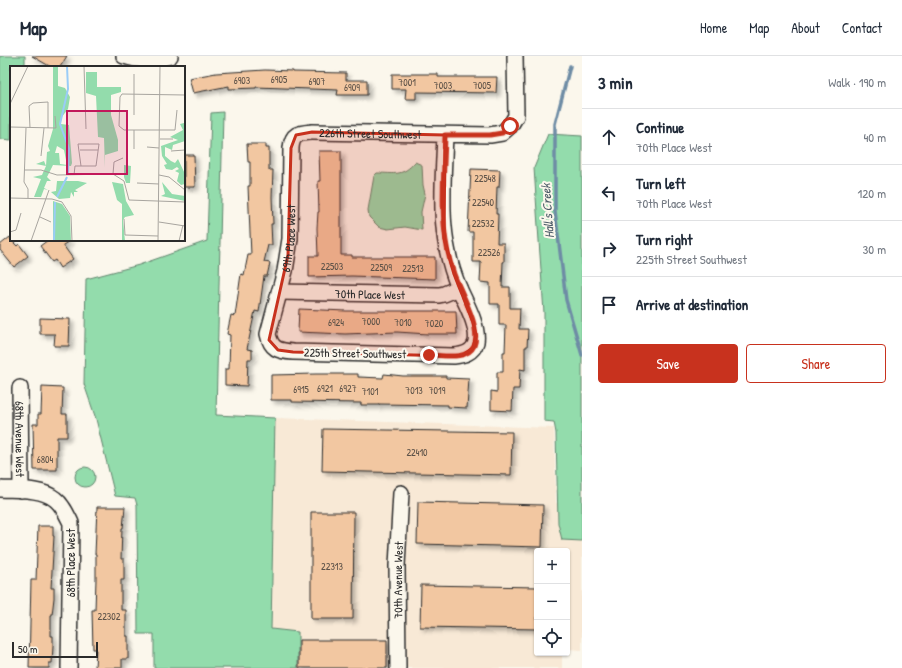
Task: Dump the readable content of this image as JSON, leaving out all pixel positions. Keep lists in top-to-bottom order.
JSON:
{
  "streets": {
    "street": [
      "226th Street Southwest",
      "69th Place West",
      "70th Place West",
      "225th Street Southwest",
      "68th Avenue West",
      "68th Place West",
      "70th Avenue West"
    ]
  },
  "crossings": [
    ["226th Street Southwest", "69th Place West"],
    ["69th Place West", "70th Place West"],
    ["69th Place West", "225th Street Southwest"],
    ["70th Place West", "225th Street Southwest"],
    ["68th Avenue West", "68th Place West"]
  ],
  "water": ["Hall's Creek"],
  "house_numbers": [
    "6905",
    "6903",
    "6907",
    "7001",
    "7003",
    "7005",
    "6909",
    "22548",
    "22540",
    "22532",
    "22526",
    "22503",
    "22509",
    "22513",
    "7000",
    "6924",
    "7010",
    "7020",
    "6921",
    "6927",
    "6915",
    "7013",
    "7019",
    "7101",
    "22410",
    "6804",
    "22313",
    "22302"
  ],
  "scale_bar": "50 m",
  "page": {
    "header": "Map",
    "nav": [
      "Home",
      "Map",
      "About",
      "Contact"
    ],
    "heading": ["3 min", "Walk · 190 m"],
    "list": [
      ["Continue", "70th Place West", "40 m"],
      ["Turn left", "70th Place West", "120 m"],
      ["Turn right", "225th Street Southwest", "30 m"],
      "Arrive at destination"
    ],
    "buttons": ["Save", "Share"],
    "map_buttons": ["+", "−"],
    "scale": "50 m"
  }
}
